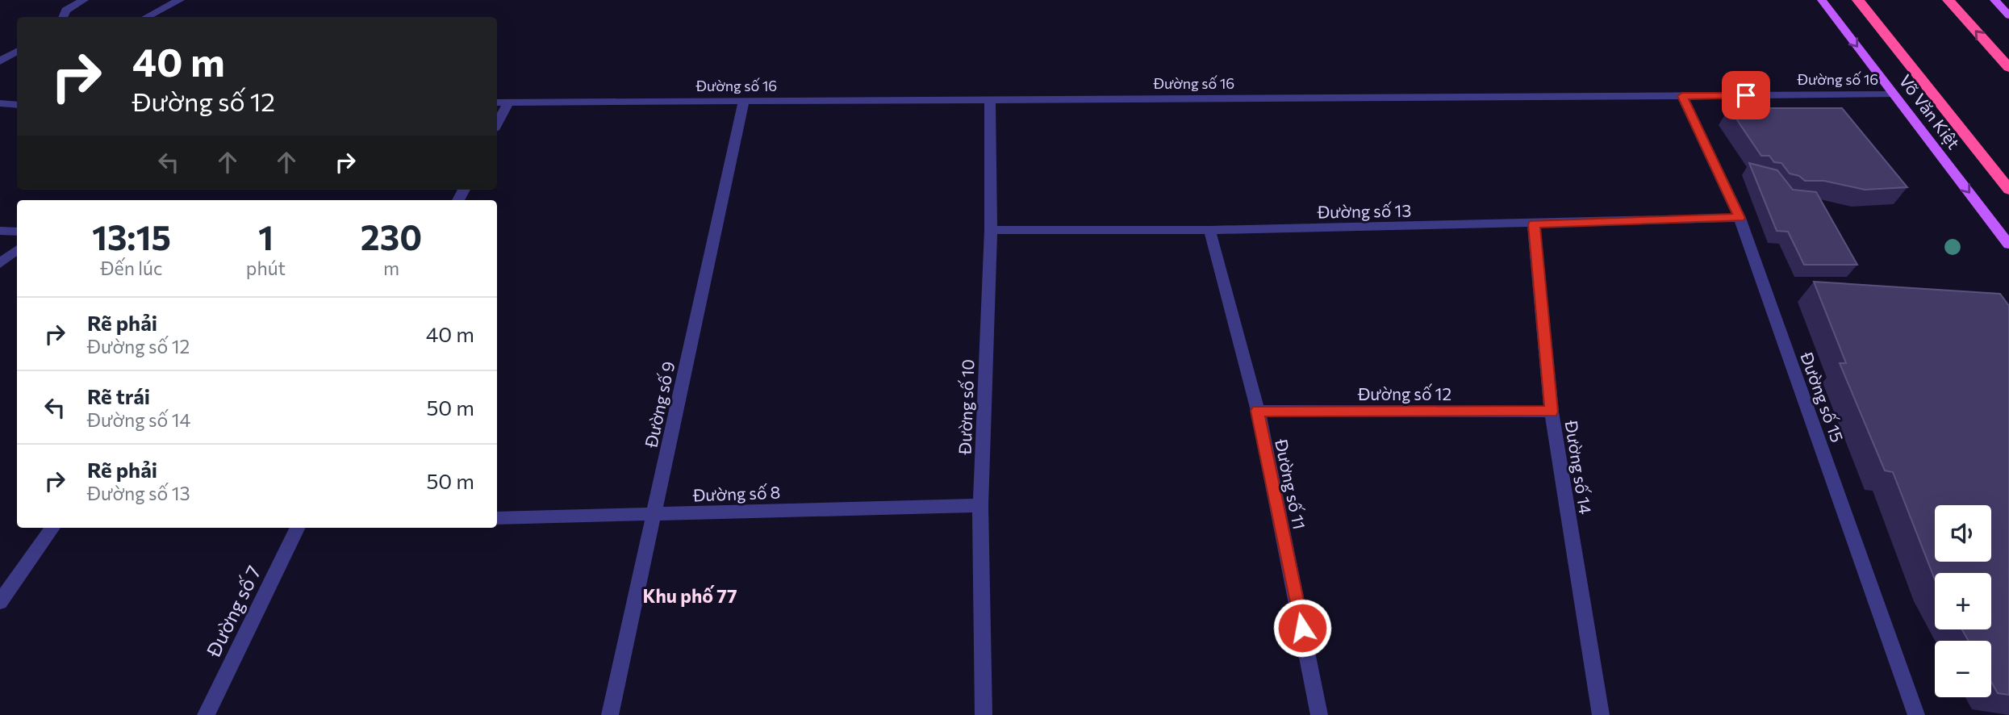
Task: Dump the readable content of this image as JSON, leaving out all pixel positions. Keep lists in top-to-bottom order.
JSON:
{
  "streets": {
    "highway": ["Võ Văn Kiệt"],
    "street": [
      "Đường số 16",
      "Đường số 13",
      "Đường số 12",
      "Đường số 15",
      "Đường số 9",
      "Đường số 10",
      "Đường số 14",
      "Đường số 11",
      "Đường số 8",
      "Đường số 7"
    ]
  },
  "crossings": [
    ["Đường số 16", "Võ Văn Kiệt"],
    ["Đường số 16", "Đường số 15"],
    ["Đường số 16", "Đường số 9"],
    ["Đường số 16", "Đường số 10"],
    ["Đường số 13", "Đường số 15"],
    ["Đường số 13", "Đường số 10"],
    ["Đường số 13", "Đường số 14"],
    ["Đường số 13", "Đường số 11"],
    ["Đường số 12", "Đường số 14"],
    ["Đường số 12", "Đường số 11"],
    ["Đường số 9", "Đường số 8"],
    ["Đường số 10", "Đường số 8"]
  ],
  "one_way": ["Võ Văn Kiệt"],
  "districts": ["Khu phố 77"],
  "page": {
    "turn": ["40 m", "Đường số 12"],
    "eta": [
      "13:15",
      "Đến lúc",
      "1",
      "phút",
      "230",
      "m"
    ],
    "list": [
      {
        "name": "Rẽ phải",
        "note": "Đường số 12",
        "value": "40 m"
      },
      {
        "name": "Rẽ trái",
        "note": "Đường số 14",
        "value": "50 m"
      },
      {
        "name": "Rẽ phải",
        "note": "Đường số 13",
        "value": "50 m"
      }
    ],
    "map_buttons": ["+", "−"]
  }
}
